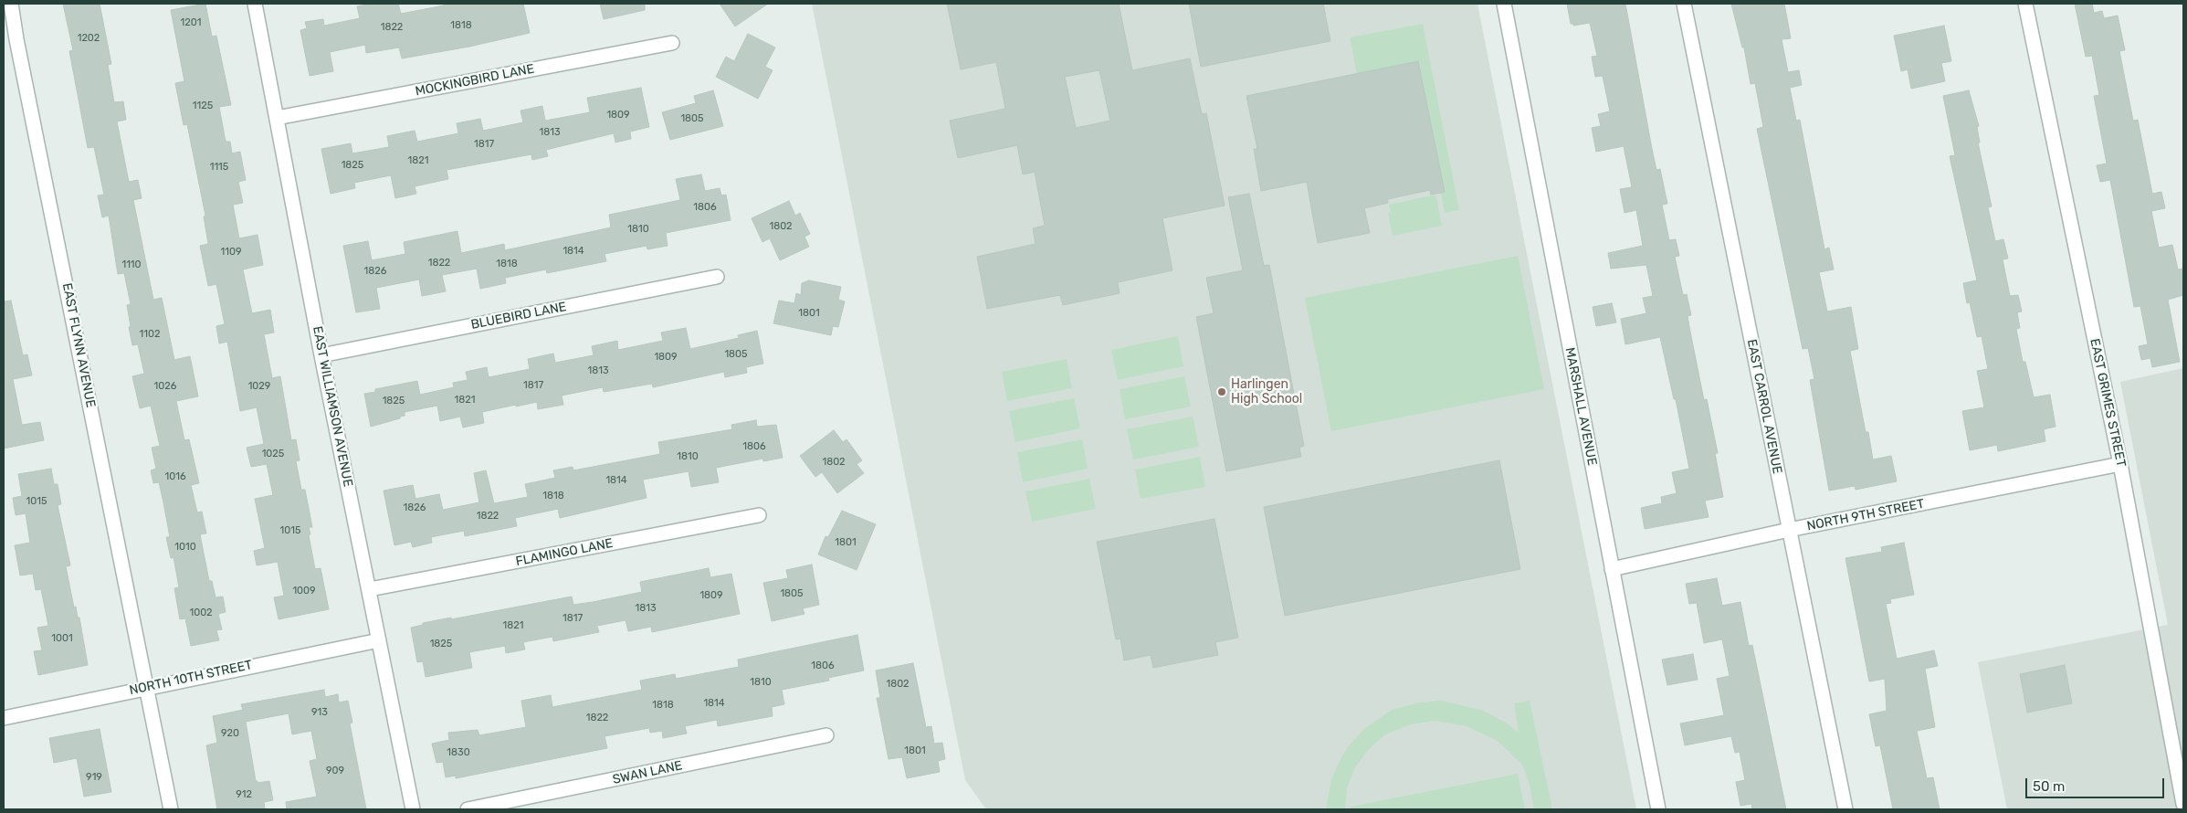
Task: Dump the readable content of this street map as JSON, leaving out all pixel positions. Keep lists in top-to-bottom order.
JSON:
{
  "streets": {
    "street": [
      "MOCKINGBIRD LANE",
      "BLUEBIRD LANE",
      "EAST FLYNN AVENUE",
      "EAST GRIMES STREET",
      "EAST WILLIAMSON AVENUE",
      "MARSHALL AVENUE",
      "EAST CARROL AVENUE",
      "NORTH 9TH STREET",
      "FLAMINGO LANE",
      "NORTH 10TH STREET",
      "SWAN LANE"
    ]
  },
  "crossings": [
    ["MOCKINGBIRD LANE", "EAST WILLIAMSON AVENUE"],
    ["BLUEBIRD LANE", "EAST WILLIAMSON AVENUE"],
    ["EAST FLYNN AVENUE", "NORTH 10TH STREET"],
    ["EAST GRIMES STREET", "NORTH 9TH STREET"],
    ["EAST WILLIAMSON AVENUE", "FLAMINGO LANE"],
    ["EAST WILLIAMSON AVENUE", "NORTH 10TH STREET"],
    ["MARSHALL AVENUE", "NORTH 9TH STREET"],
    ["EAST CARROL AVENUE", "NORTH 9TH STREET"]
  ],
  "places": ["Harlingen High School"],
  "house_numbers": [
    "1201",
    "1818",
    "1822",
    "1202",
    "1125",
    "1809",
    "1805",
    "1813",
    "1817",
    "1821",
    "1825",
    "1115",
    "1806",
    "1802",
    "1810",
    "1814",
    "1109",
    "1822",
    "1818",
    "1110",
    "1826",
    "1801",
    "1102",
    "1805",
    "1809",
    "1813",
    "1817",
    "1026",
    "1029",
    "1821",
    "1825",
    "1806",
    "1025",
    "1810",
    "1802",
    "1016",
    "1814",
    "1818",
    "1015",
    "1826",
    "1822",
    "1015",
    "1801",
    "1010",
    "1009",
    "1805",
    "1809",
    "1813",
    "1002",
    "1817",
    "1821",
    "1001",
    "1825",
    "1806",
    "1810",
    "1802",
    "1814",
    "1818",
    "913",
    "1822",
    "920",
    "1801",
    "1830",
    "909",
    "919",
    "912"
  ],
  "scale_bar": "50 m"
}
